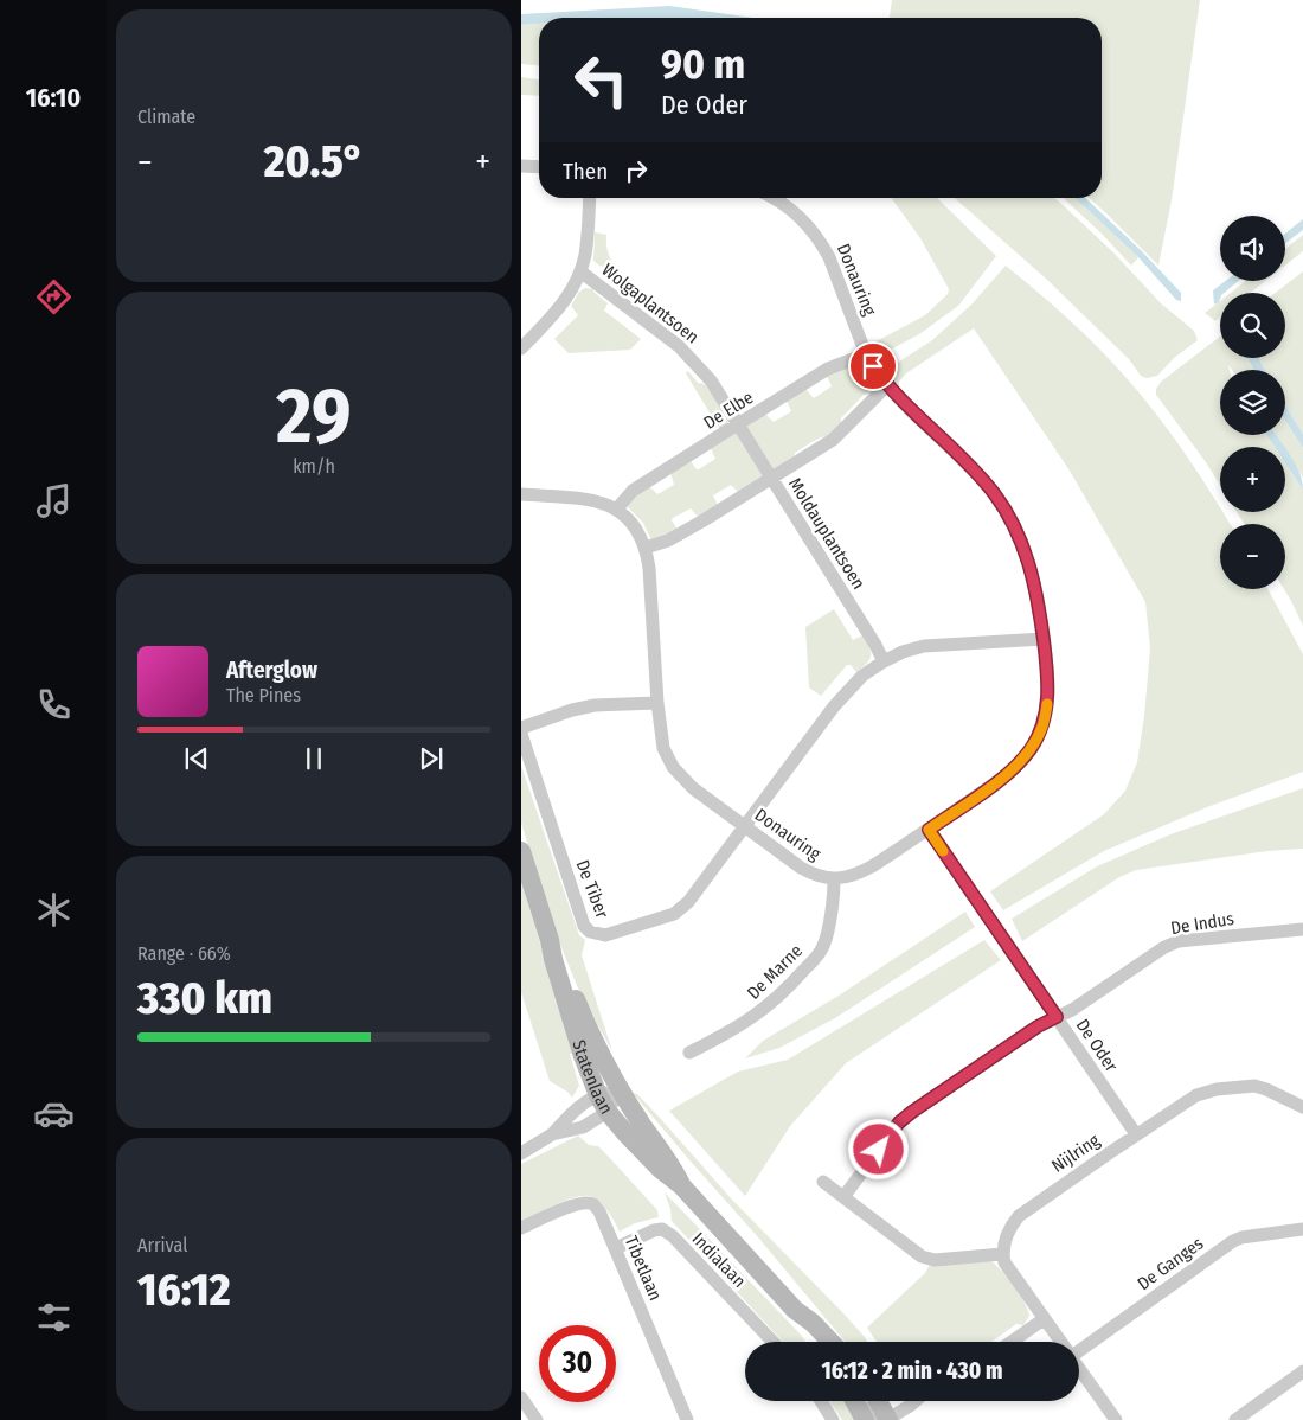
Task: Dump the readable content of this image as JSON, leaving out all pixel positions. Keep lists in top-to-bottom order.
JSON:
{
  "streets": {
    "main road": ["Statenlaan"],
    "street": [
      "Donauring",
      "Wolgaplantsoen",
      "De Elbe",
      "Moldauplantsoen",
      "De Tiber",
      "De Indus",
      "De Marne",
      "De Oder",
      "Nijlring",
      "Indialaan",
      "De Ganges",
      "Tibetlaan"
    ]
  },
  "crossings": [
    ["Donauring", "De Elbe"],
    ["Donauring", "De Tiber"],
    ["Donauring", "De Marne"],
    ["Donauring", "De Oder"],
    ["Wolgaplantsoen", "De Elbe"],
    ["Wolgaplantsoen", "Moldauplantsoen"],
    ["De Elbe", "Moldauplantsoen"],
    ["De Indus", "De Oder"],
    ["De Oder", "Nijlring"],
    ["Indialaan", "Tibetlaan"]
  ],
  "page": {
    "tabs": "16:10",
    "tile": [
      "Climate",
      ["29", "km/h"],
      ["Range · 66%", "330 km"],
      ["Arrival", "16:12"]
    ],
    "turn": ["90 m", "De Oder"],
    "heat": ["−", "20.5°", "+"],
    "then": "Then",
    "map_buttons": ["+", "−"],
    "song": ["Afterglow", "The Pines"],
    "limit": "30",
    "trip": "16:12 · 2 min · 430 m"
  }
}
